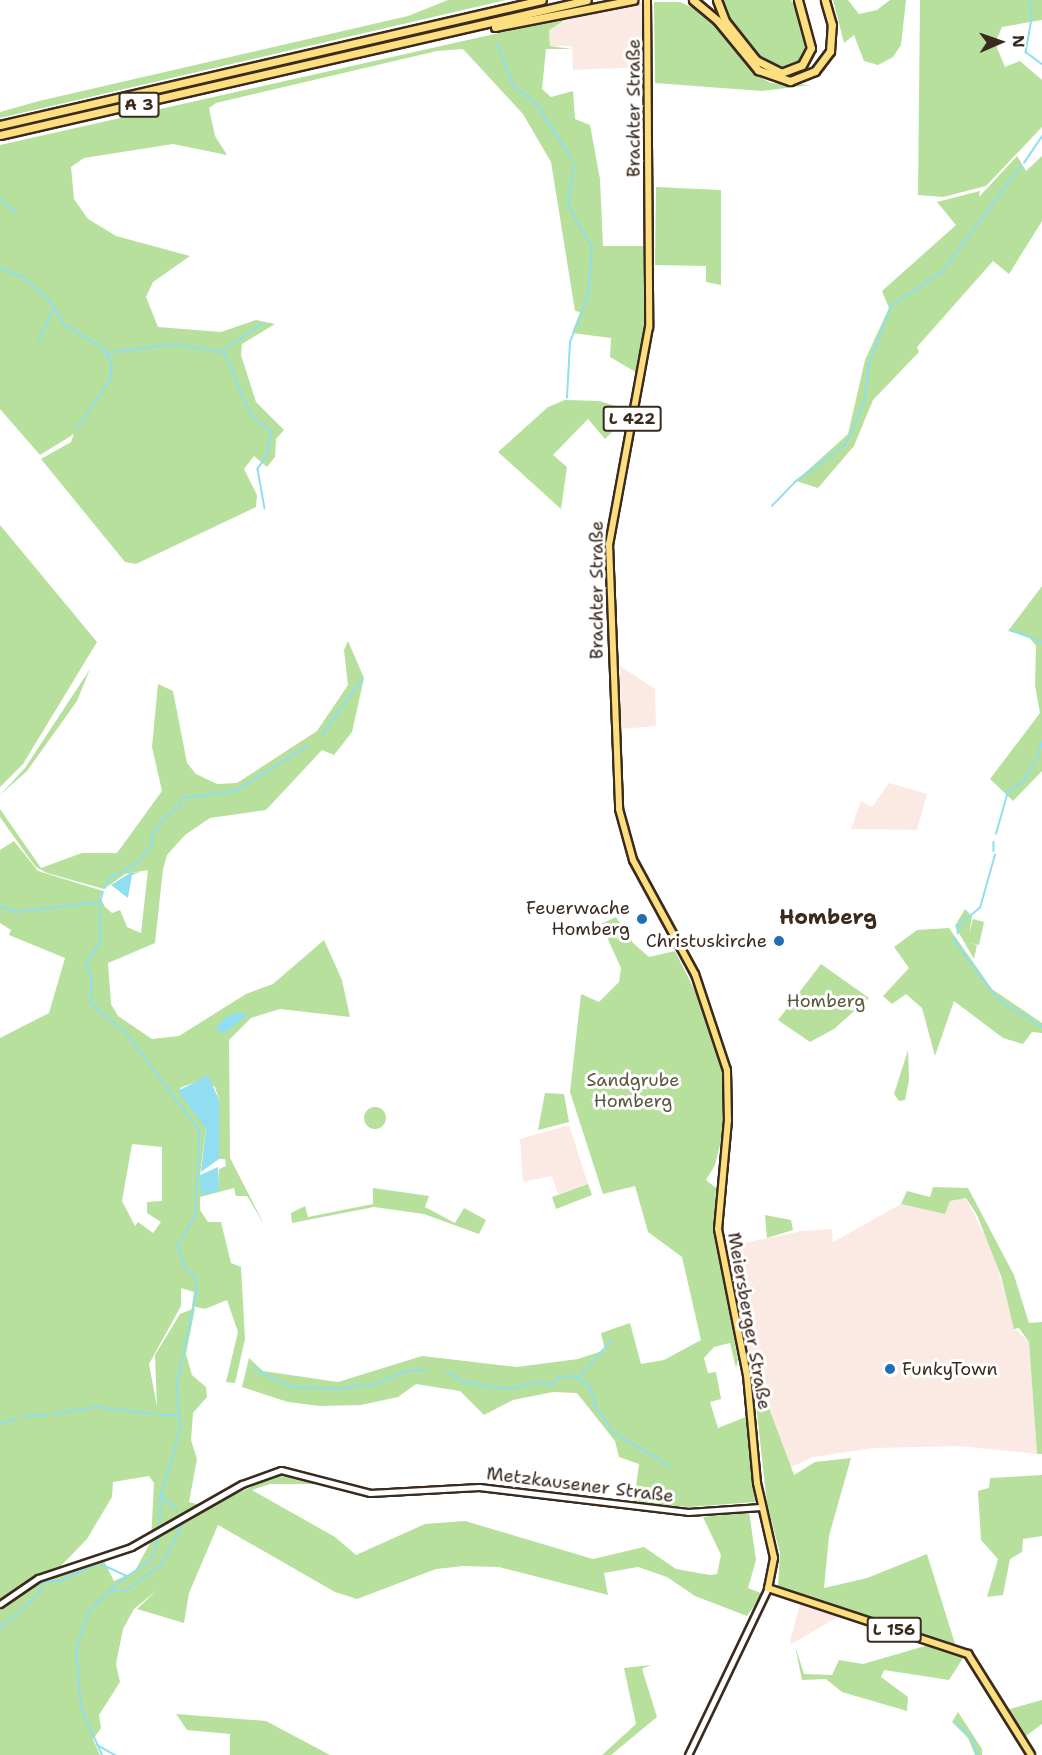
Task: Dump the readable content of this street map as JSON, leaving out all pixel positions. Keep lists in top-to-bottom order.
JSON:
{
  "streets": {
    "highway": ["A 3"],
    "main road": [
      "Brachter Straße",
      "L 422",
      "Meiersberger Straße",
      "Metzkausener Straße",
      "L 156"
    ]
  },
  "crossings": [
    ["Brachter Straße", "Meiersberger Straße"],
    ["Meiersberger Straße", "Metzkausener Straße"],
    ["Meiersberger Straße", "L 156"]
  ],
  "districts": ["Homberg"],
  "parks": ["Homberg", "Sandgrube Homberg"],
  "places": ["Feuerwache Homberg", "Christuskirche", "FunkyTown"],
  "north": "right"
}
